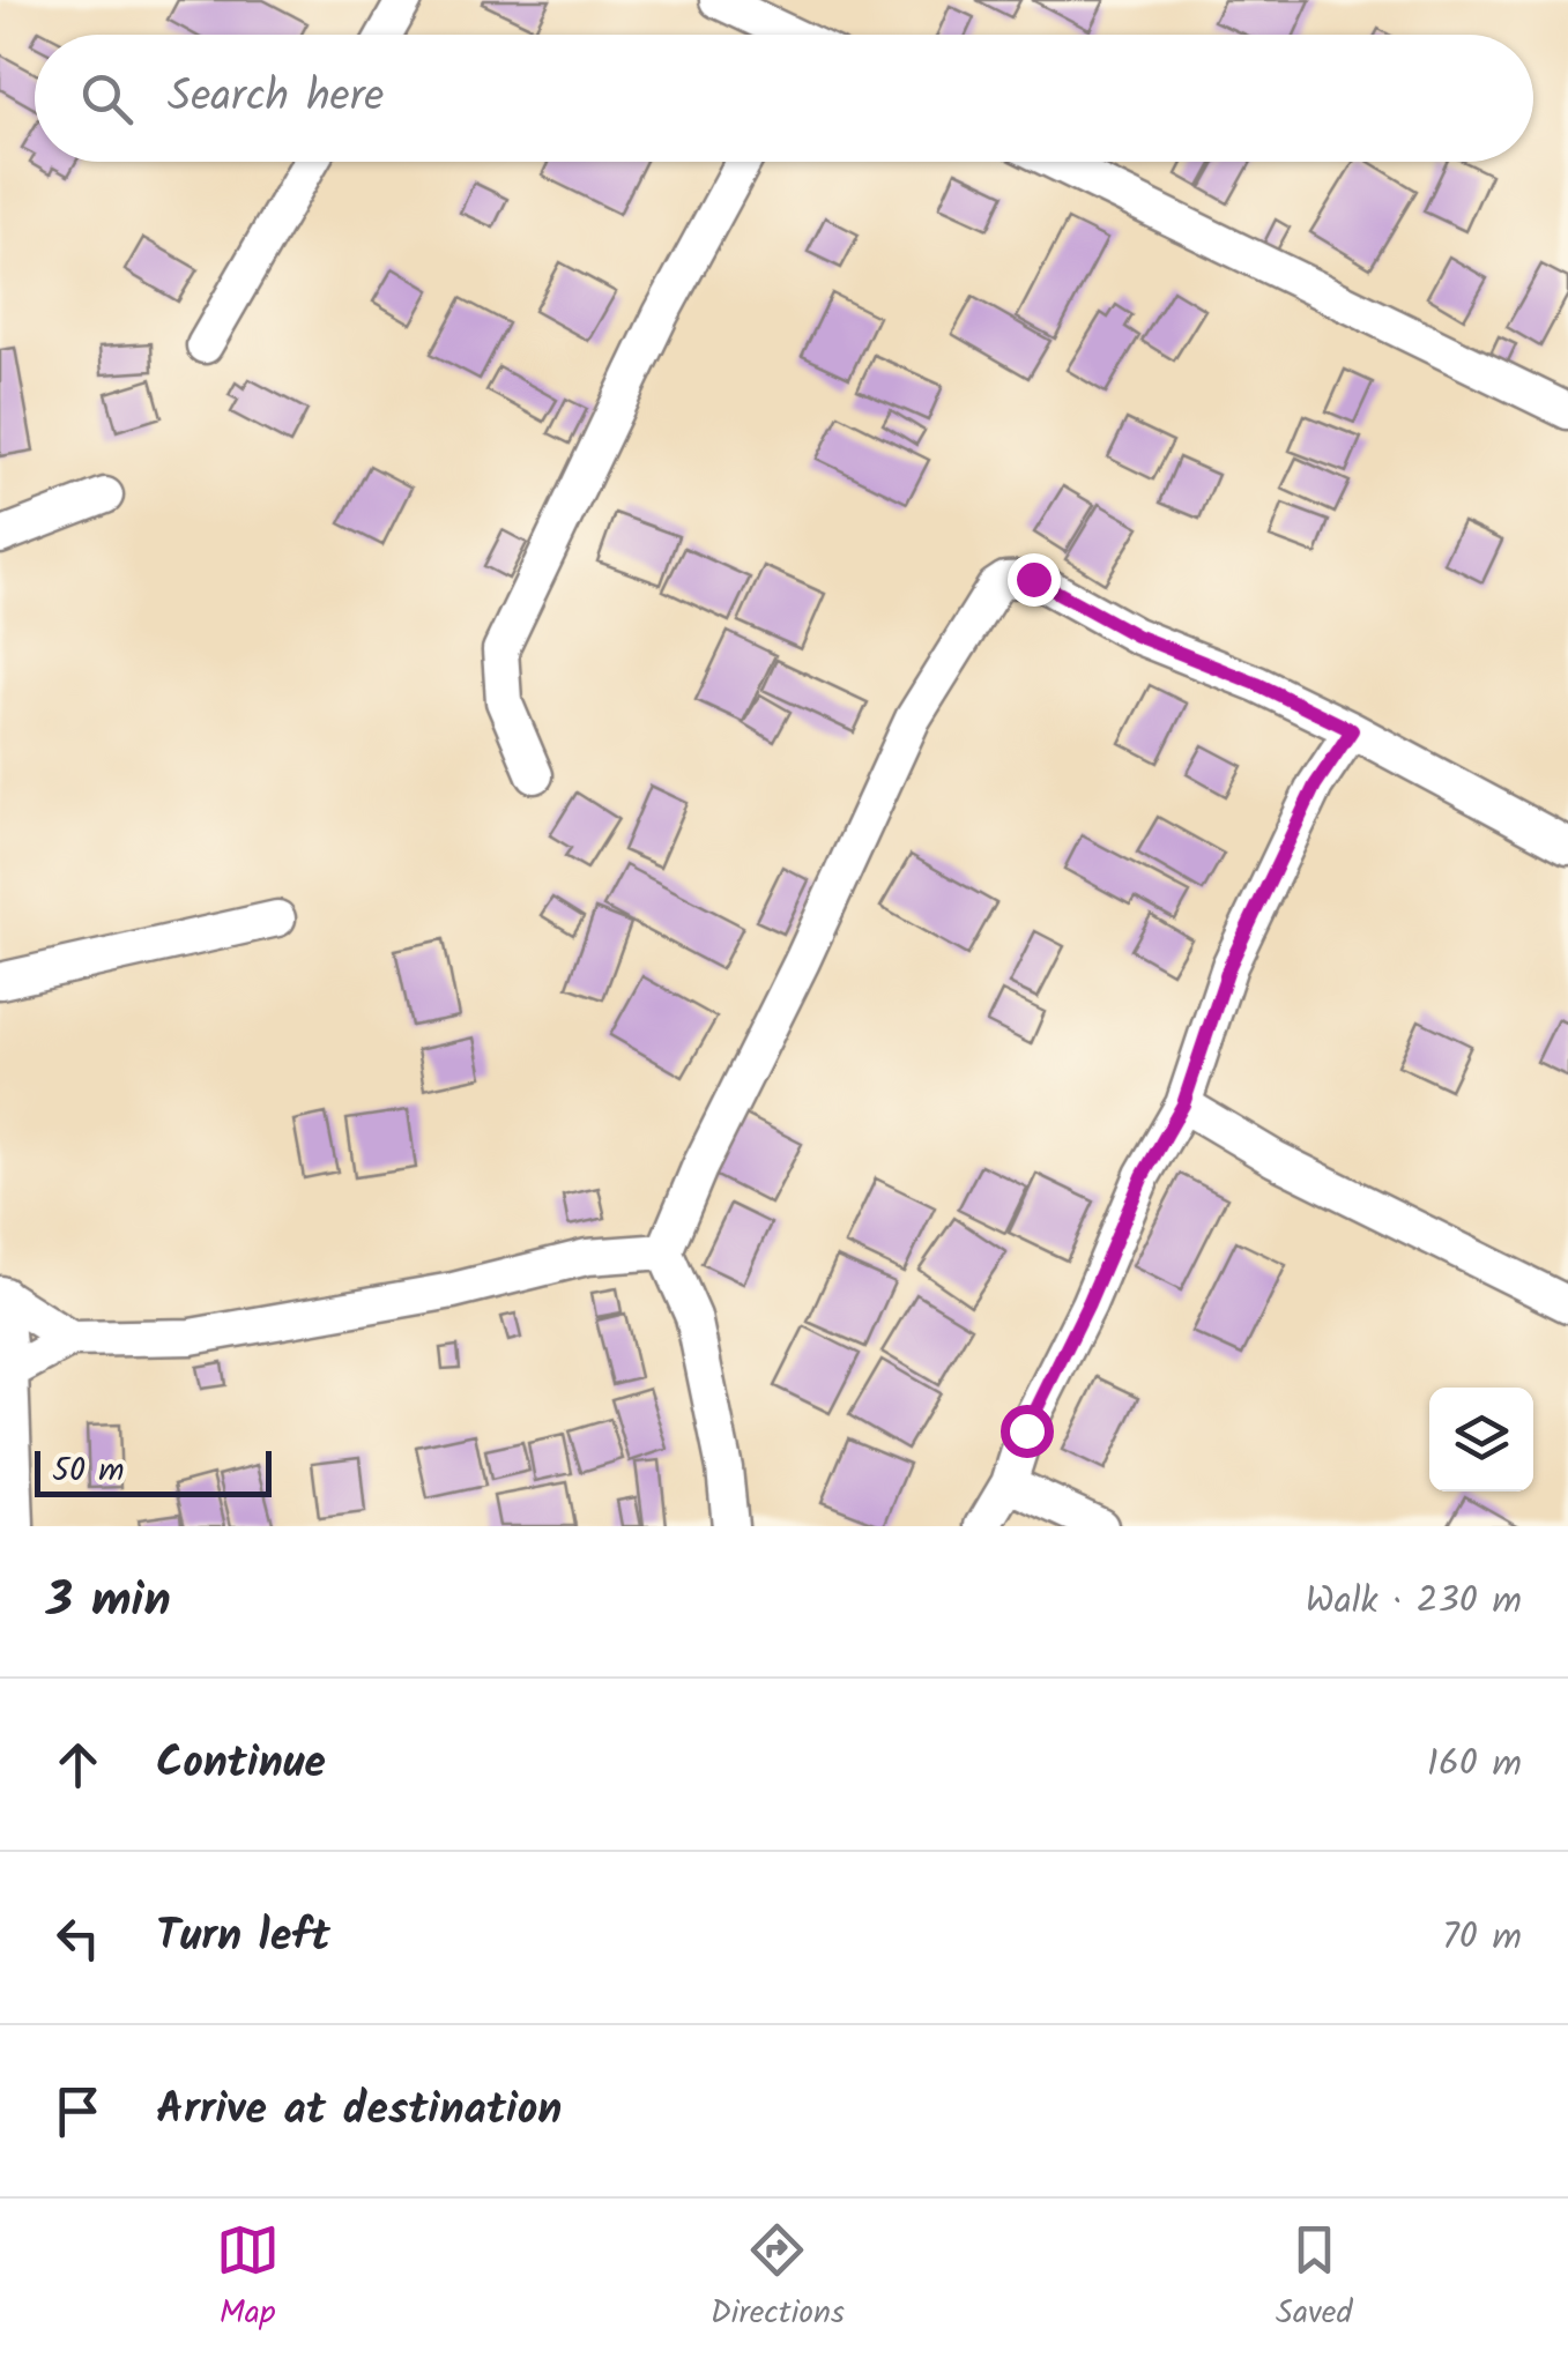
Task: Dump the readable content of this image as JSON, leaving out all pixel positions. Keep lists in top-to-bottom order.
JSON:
{
  "scale_bar": "50 m",
  "page": {
    "search": "Search here",
    "scale": "50 m",
    "heading": ["3 min", "Walk · 230 m"],
    "list": [
      ["Continue", "160 m"],
      ["Turn left", "70 m"],
      "Arrive at destination"
    ],
    "nav": ["Map", "Directions", "Saved"]
  }
}
